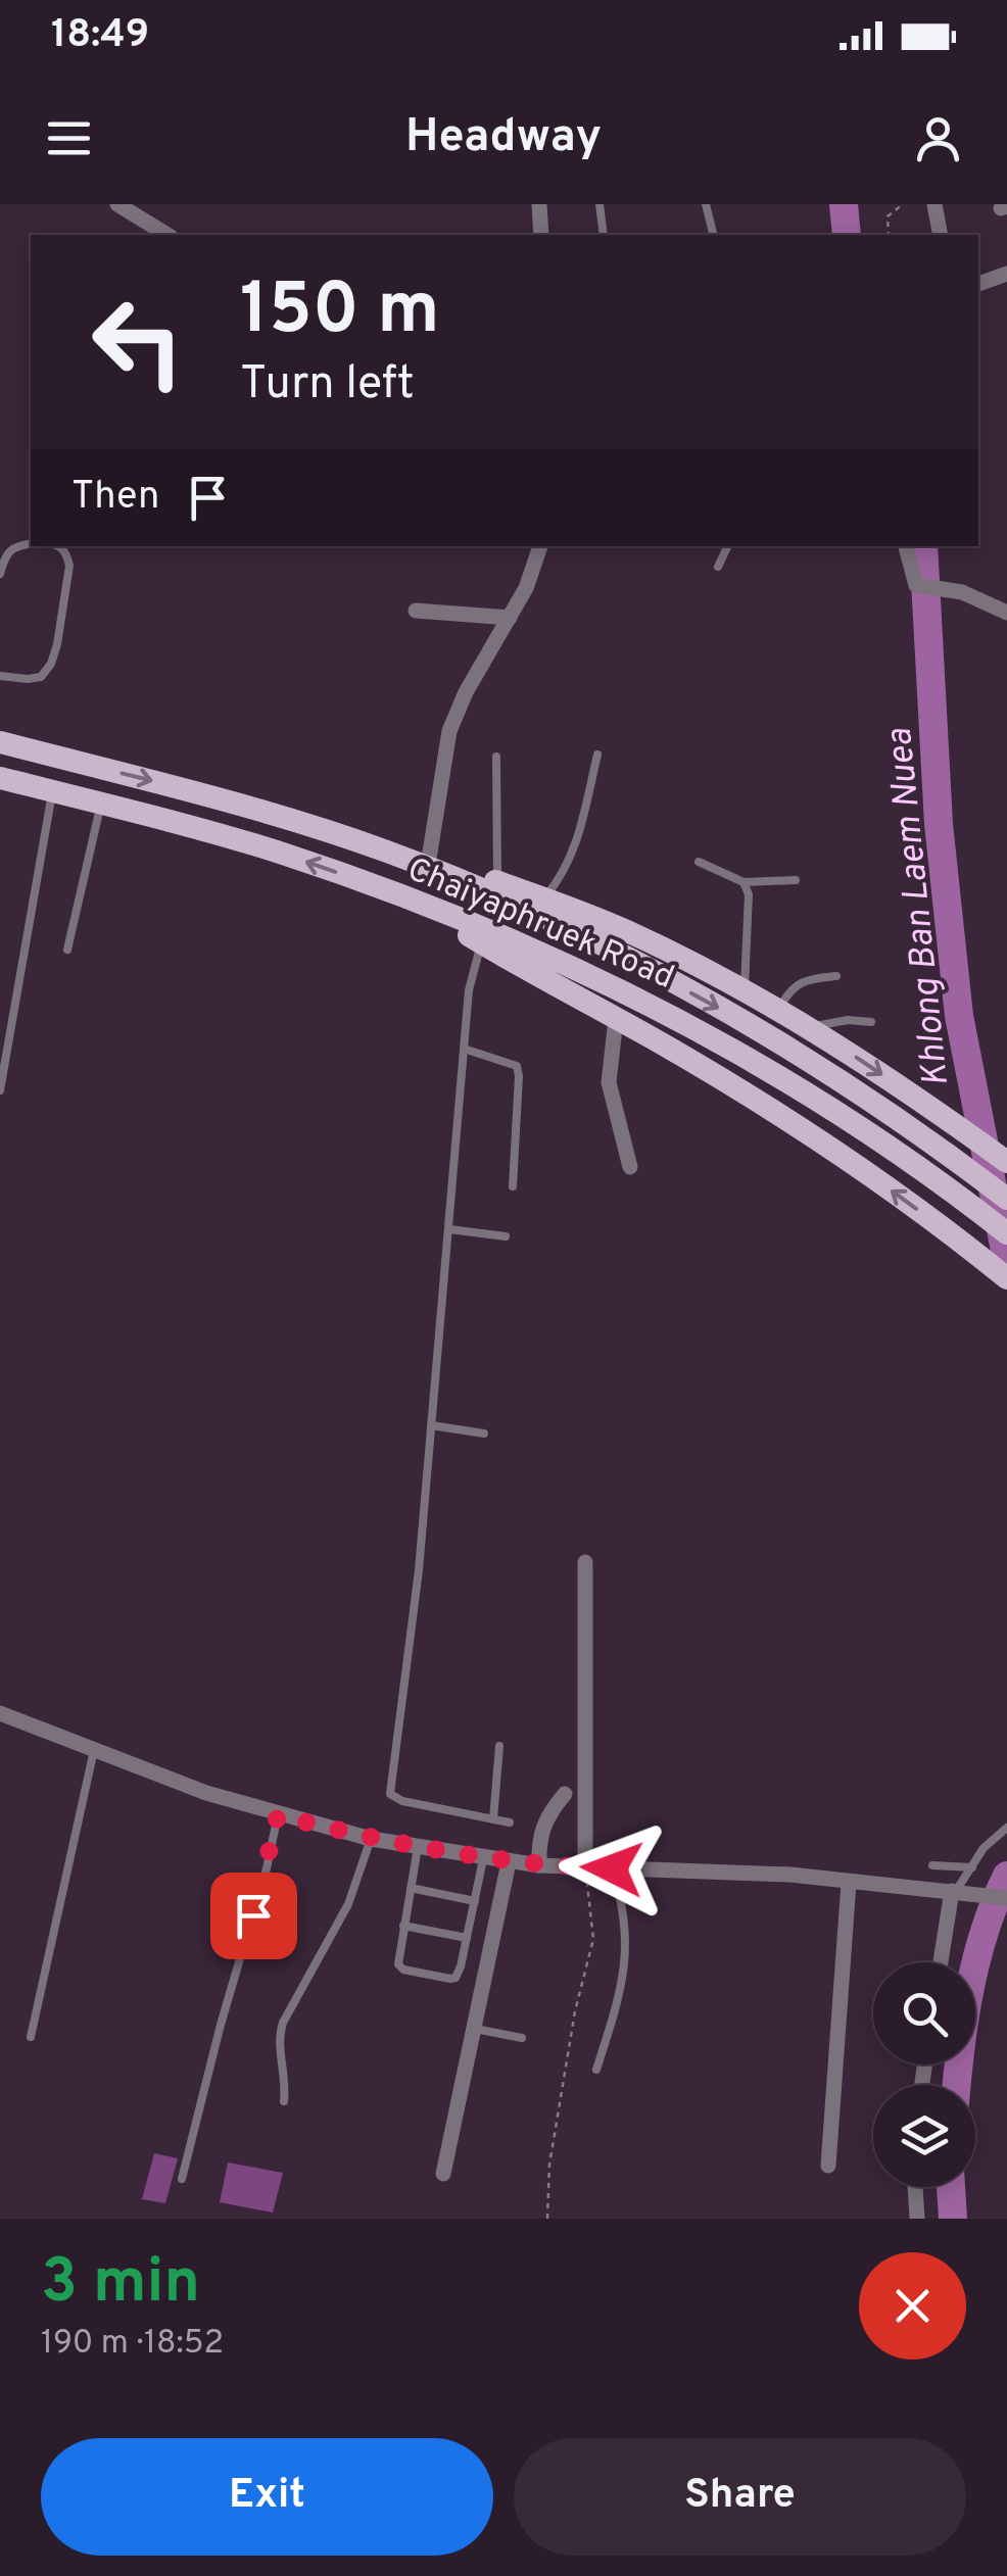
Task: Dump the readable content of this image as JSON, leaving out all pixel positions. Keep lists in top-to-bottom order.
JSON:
{
  "streets": {
    "main road": ["Chaiyaphruek Road"]
  },
  "water": ["Khlong Ban Laem Nuea"],
  "page": {
    "status": "18:49",
    "header": "Headway",
    "turn": ["150 m", "Turn left"],
    "then": "Then",
    "heading": ["3 min", "190 m · 18:52"],
    "buttons": ["Exit", "Share"]
  }
}
